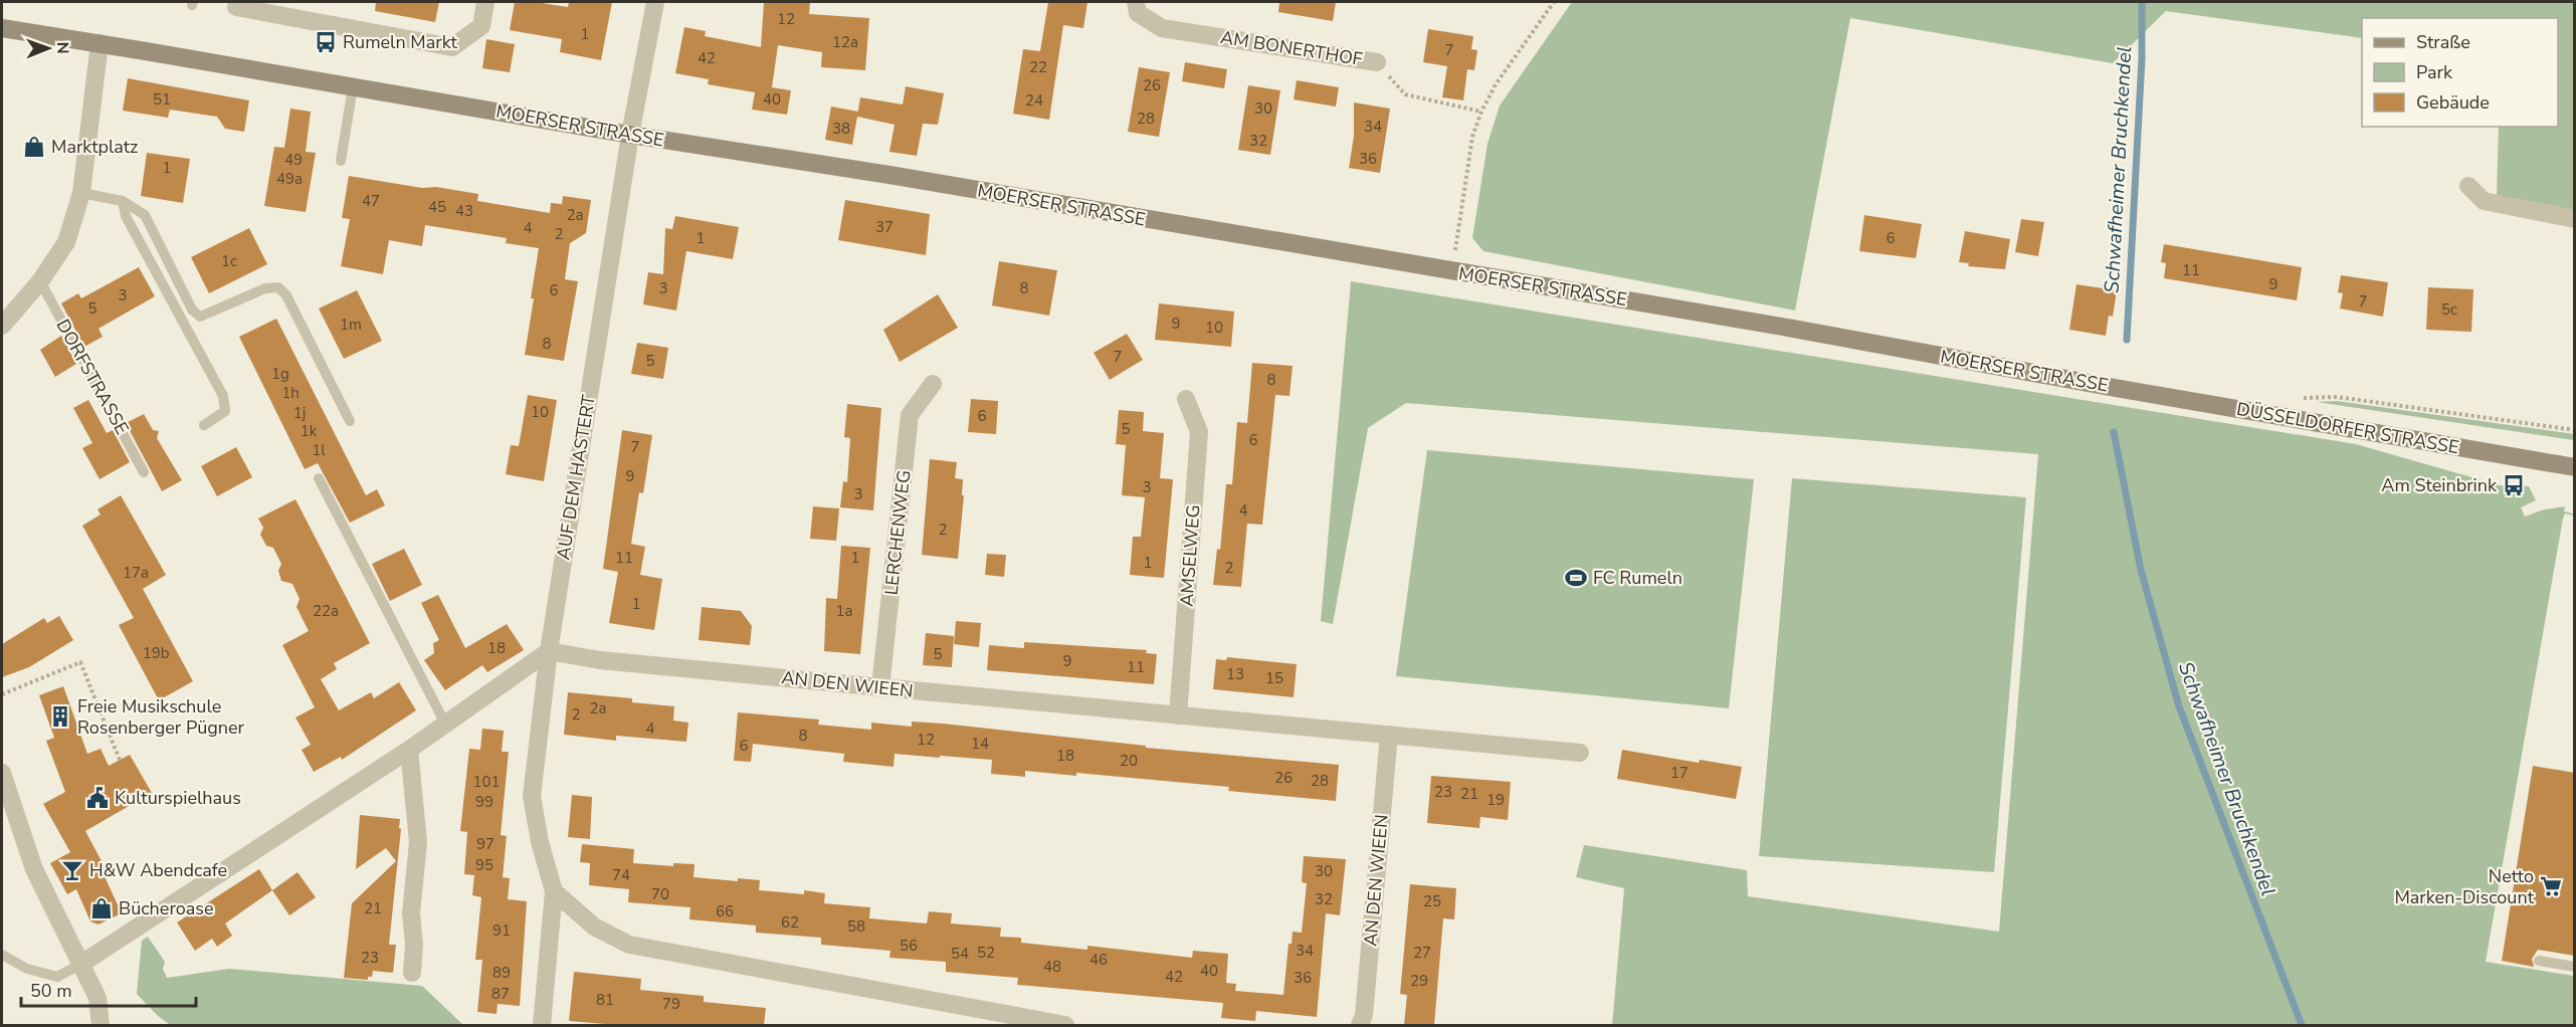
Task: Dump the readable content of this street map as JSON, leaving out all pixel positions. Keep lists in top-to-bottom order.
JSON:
{
  "streets": {
    "main road": ["MOERSER STRASSE", "DÜSSELDORFER STRASSE"],
    "street": [
      "AM BONERTHOF",
      "AUF DEM HASTERT",
      "LERCHENWEG",
      "AMSELWEG",
      "AN DEN WIEEN"
    ],
    "lane": ["DORFSTRASSE"]
  },
  "crossings": [
    ["MOERSER STRASSE", "DÜSSELDORFER STRASSE"],
    ["MOERSER STRASSE", "AUF DEM HASTERT"],
    ["AUF DEM HASTERT", "AN DEN WIEEN"],
    ["LERCHENWEG", "AN DEN WIEEN"],
    ["AMSELWEG", "AN DEN WIEEN"]
  ],
  "water": ["Schwafheimer Bruchkendel"],
  "places": {
    "bus stop": ["Rumeln Markt", "Am Steinbrink"],
    "shop": ["Marktplatz", "Bücheroase"],
    "sports": ["FC Rumeln"],
    "building": ["Freie Musikschule Rosenberger Pügner"],
    "public building": ["Kulturspielhaus"],
    "bar": ["H&W Abendcafe"],
    "supermarket": ["Netto Marken-Discount"]
  },
  "house_numbers": [
    "12",
    "1",
    "12a",
    "7",
    "42",
    "22",
    "26",
    "51",
    "40",
    "24",
    "30",
    "28",
    "34",
    "38",
    "32",
    "36",
    "49",
    "1",
    "49a",
    "47",
    "45",
    "43",
    "2a",
    "37",
    "4",
    "2",
    "1",
    "6",
    "1c",
    "11",
    "9",
    "3",
    "8",
    "6",
    "3",
    "7",
    "5",
    "5c",
    "9",
    "1m",
    "10",
    "8",
    "7",
    "5",
    "1g",
    "8",
    "1h",
    "10",
    "1j",
    "6",
    "5",
    "1k",
    "6",
    "7",
    "1l",
    "9",
    "3",
    "3",
    "4",
    "2",
    "11",
    "1",
    "1",
    "2",
    "17a",
    "1",
    "22a",
    "1a",
    "18",
    "19b",
    "5",
    "9",
    "11",
    "13",
    "15",
    "2a",
    "2",
    "4",
    "8",
    "12",
    "14",
    "6",
    "18",
    "20",
    "17",
    "26",
    "28",
    "101",
    "23",
    "21",
    "19",
    "99",
    "97",
    "95",
    "30",
    "74",
    "70",
    "32",
    "25",
    "21",
    "66",
    "62",
    "58",
    "91",
    "56",
    "34",
    "52",
    "27",
    "54",
    "23",
    "46",
    "48",
    "40",
    "89",
    "42",
    "36",
    "29",
    "87",
    "81",
    "79"
  ],
  "legend": ["Straße", "Park", "Gebäude"],
  "scale_bar": "50 m",
  "north": "right"
}
